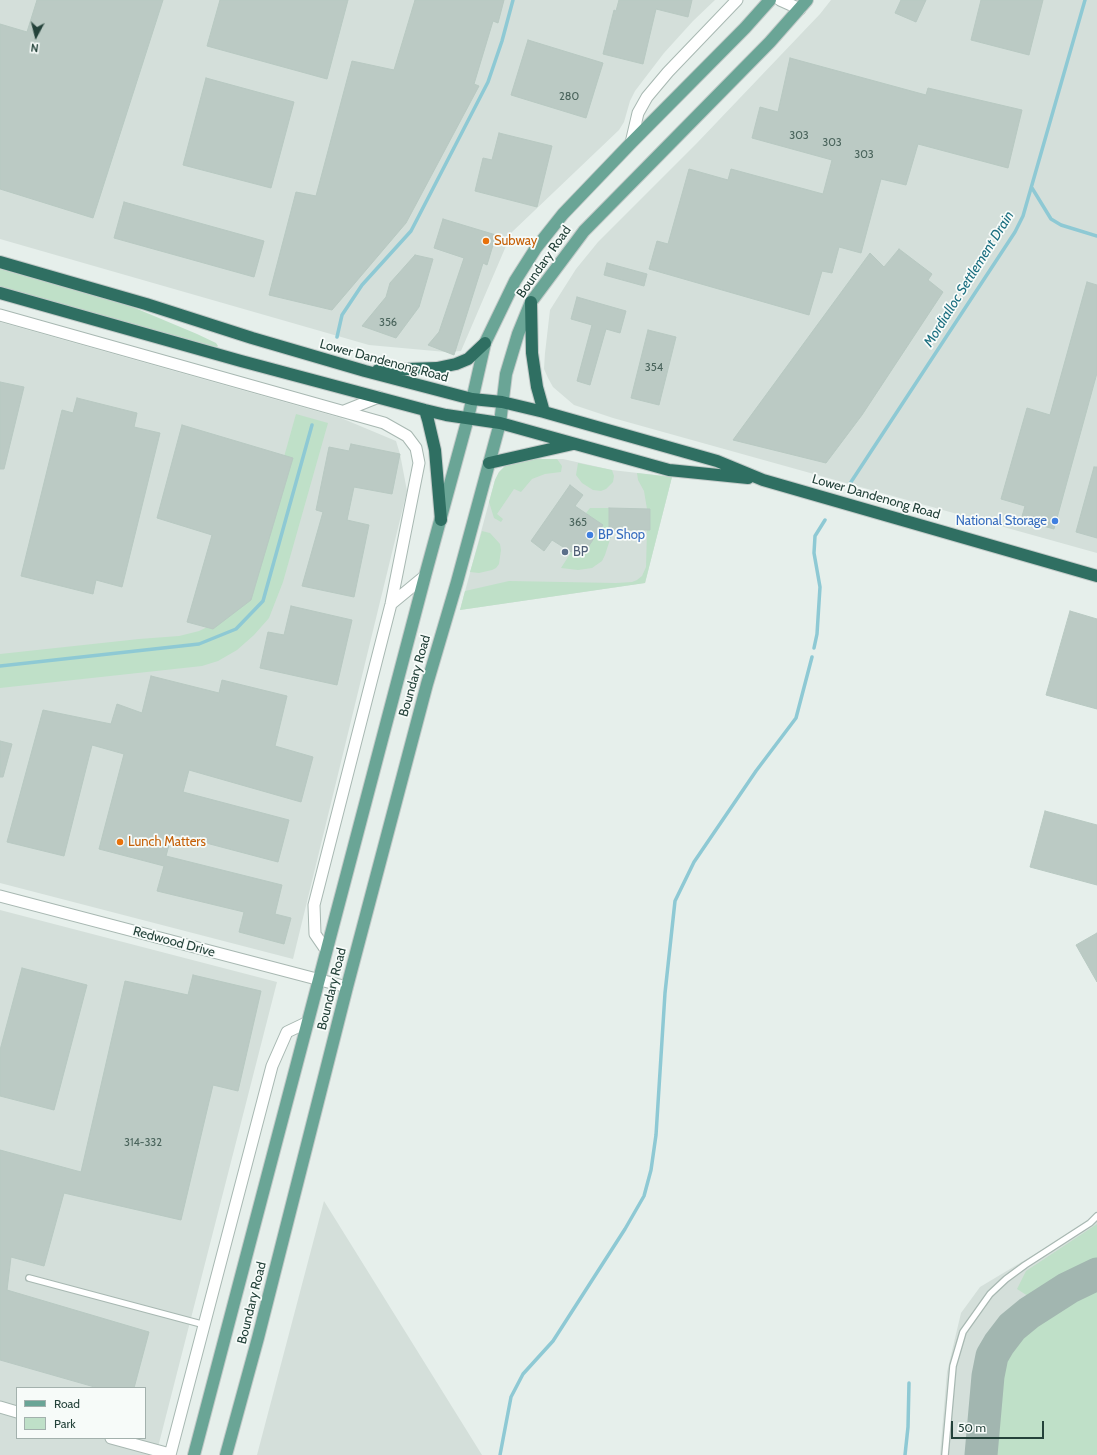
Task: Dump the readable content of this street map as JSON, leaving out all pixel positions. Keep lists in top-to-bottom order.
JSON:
{
  "streets": {
    "highway": ["Lower Dandenong Road"],
    "main road": ["Boundary Road"],
    "street": ["Redwood Drive"]
  },
  "crossings": [
    ["Boundary Road", "Lower Dandenong Road"],
    ["Boundary Road", "Redwood Drive"]
  ],
  "water": ["Mordialloc Settlement Drain"],
  "places": [
    "Subway",
    "National Storage",
    "BP Shop",
    "BP",
    "Lunch Matters"
  ],
  "house_numbers": [
    "280",
    "303",
    "303",
    "303",
    "356",
    "354",
    "365",
    "314-332"
  ],
  "legend": ["Road", "Park"],
  "scale_bar": "50 m",
  "north": "bottom"
}
